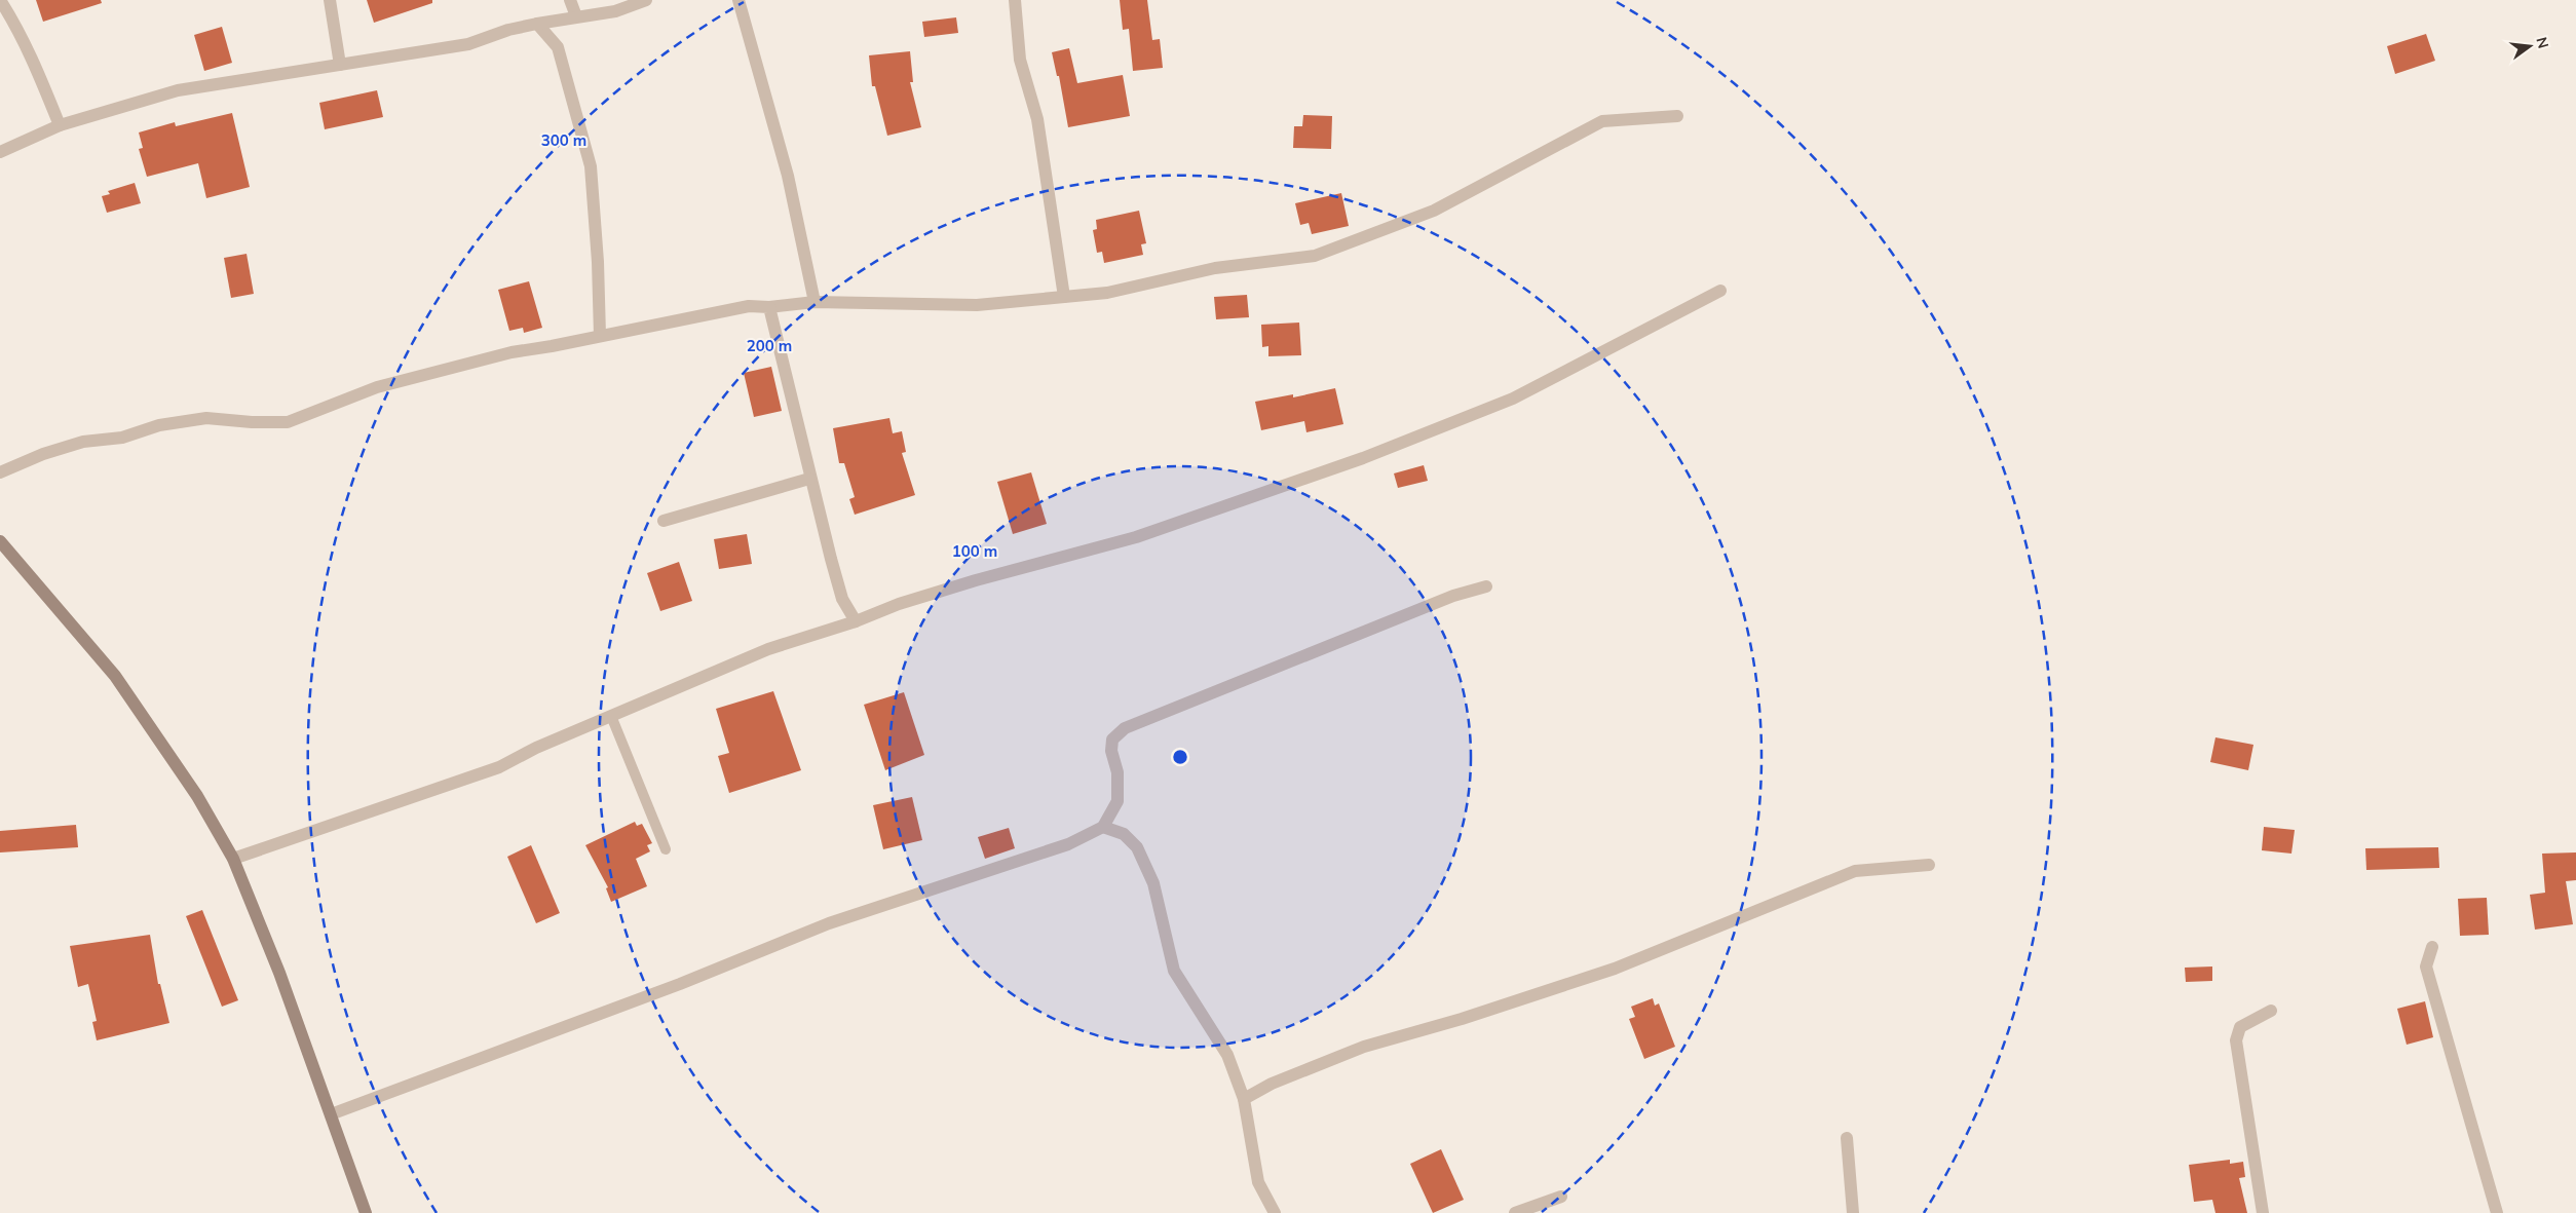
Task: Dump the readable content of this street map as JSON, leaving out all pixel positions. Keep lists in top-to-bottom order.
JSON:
{
  "north": "right",
  "rings": ["300 m", "200 m", "100 m"]
}
